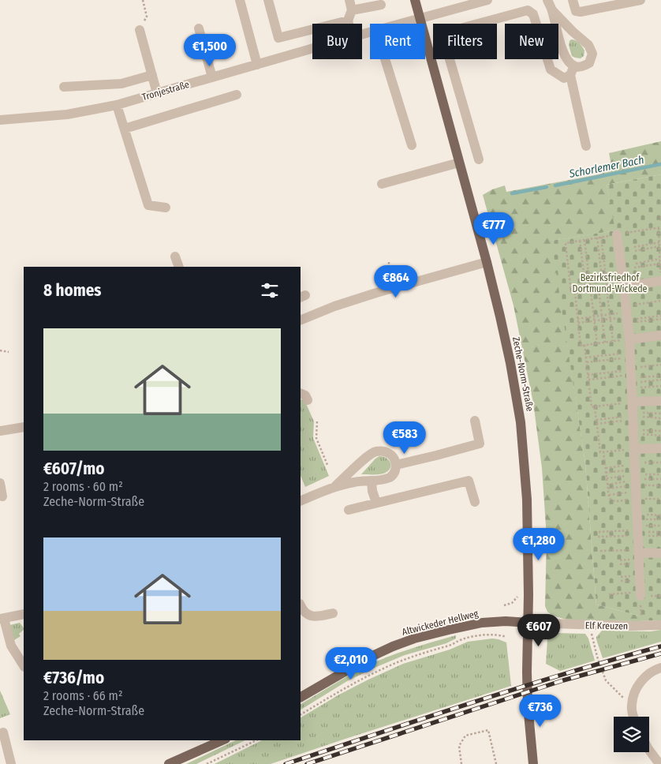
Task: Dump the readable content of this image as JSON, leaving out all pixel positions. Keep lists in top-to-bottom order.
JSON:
{
  "streets": {
    "main road": ["Zeche-Norm-Straße", "Altwickeder Hellweg"],
    "street": ["Tronjestraße", "Elf Kreuzen"]
  },
  "crossings": [
    ["Tronjestraße", "Zeche-Norm-Straße"],
    ["Zeche-Norm-Straße", "Altwickeder Hellweg"],
    ["Zeche-Norm-Straße", "Elf Kreuzen"],
    ["Altwickeder Hellweg", "Elf Kreuzen"]
  ],
  "water": ["Schorlemer Bach"],
  "parks": ["Bezirksfriedhof Dortmund-Wickede"],
  "page": {
    "chip": [
      "Buy",
      "Rent",
      "Filters",
      "New"
    ],
    "price": [
      "€1,500",
      "€777",
      "€864",
      "€583",
      "€1,280",
      "€607",
      "€2,010",
      "€736"
    ],
    "heading": "8 homes",
    "list": [
      {
        "name": "€607/mo",
        "note": "2 rooms · 60 m² · Zeche-Norm-Straße"
      },
      {
        "name": "€736/mo",
        "note": "2 rooms · 66 m² · Zeche-Norm-Straße"
      }
    ]
  }
}
